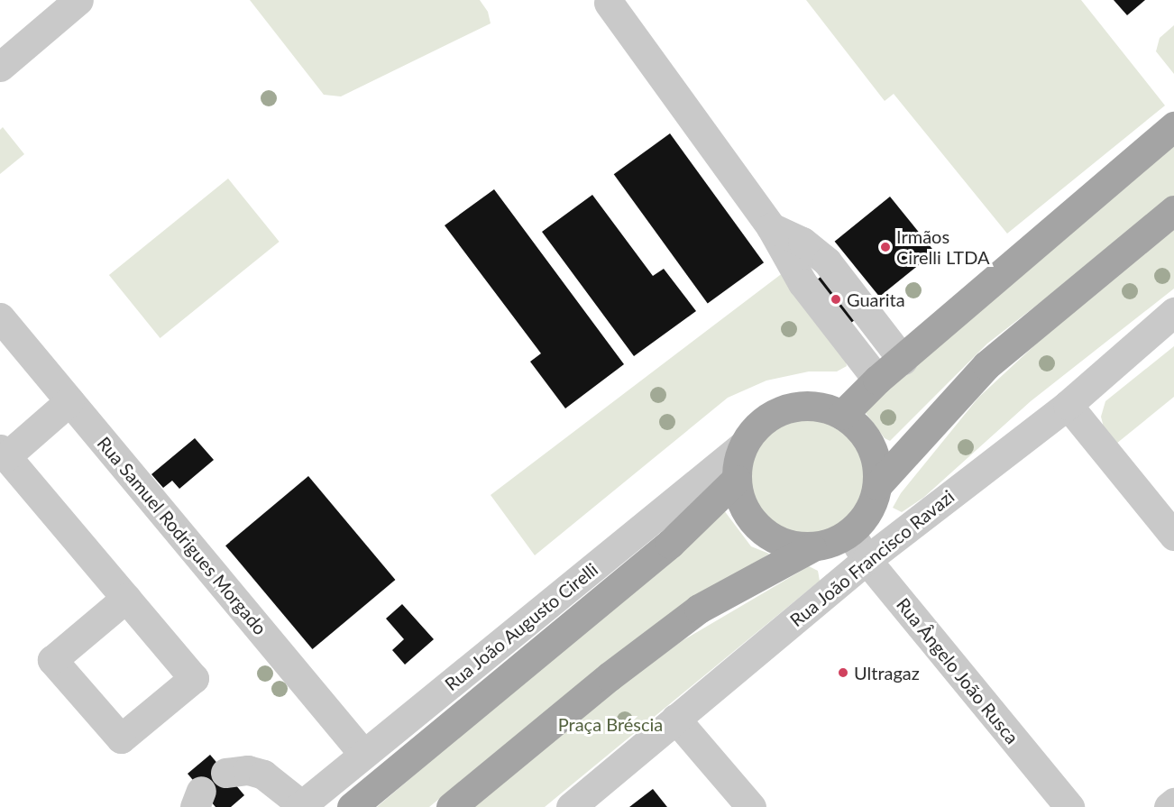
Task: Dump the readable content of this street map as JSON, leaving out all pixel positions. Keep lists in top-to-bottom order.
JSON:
{
  "streets": {
    "street": [
      "Rua Samuel Rodrigues Morgado",
      "Rua João Francisco Ravazi",
      "Rua João Augusto Cirelli",
      "Rua Ângelo João Rusca"
    ]
  },
  "crossings": [
    ["Rua Samuel Rodrigues Morgado", "Rua João Augusto Cirelli"],
    ["Rua João Francisco Ravazi", "Rua Ângelo João Rusca"],
    ["Rua João Augusto Cirelli", "Rua Ângelo João Rusca"]
  ],
  "parks": ["Praça Bréscia"],
  "places": ["Irmãos Cirelli LTDA", "Guarita", "Ultragaz"]
}
